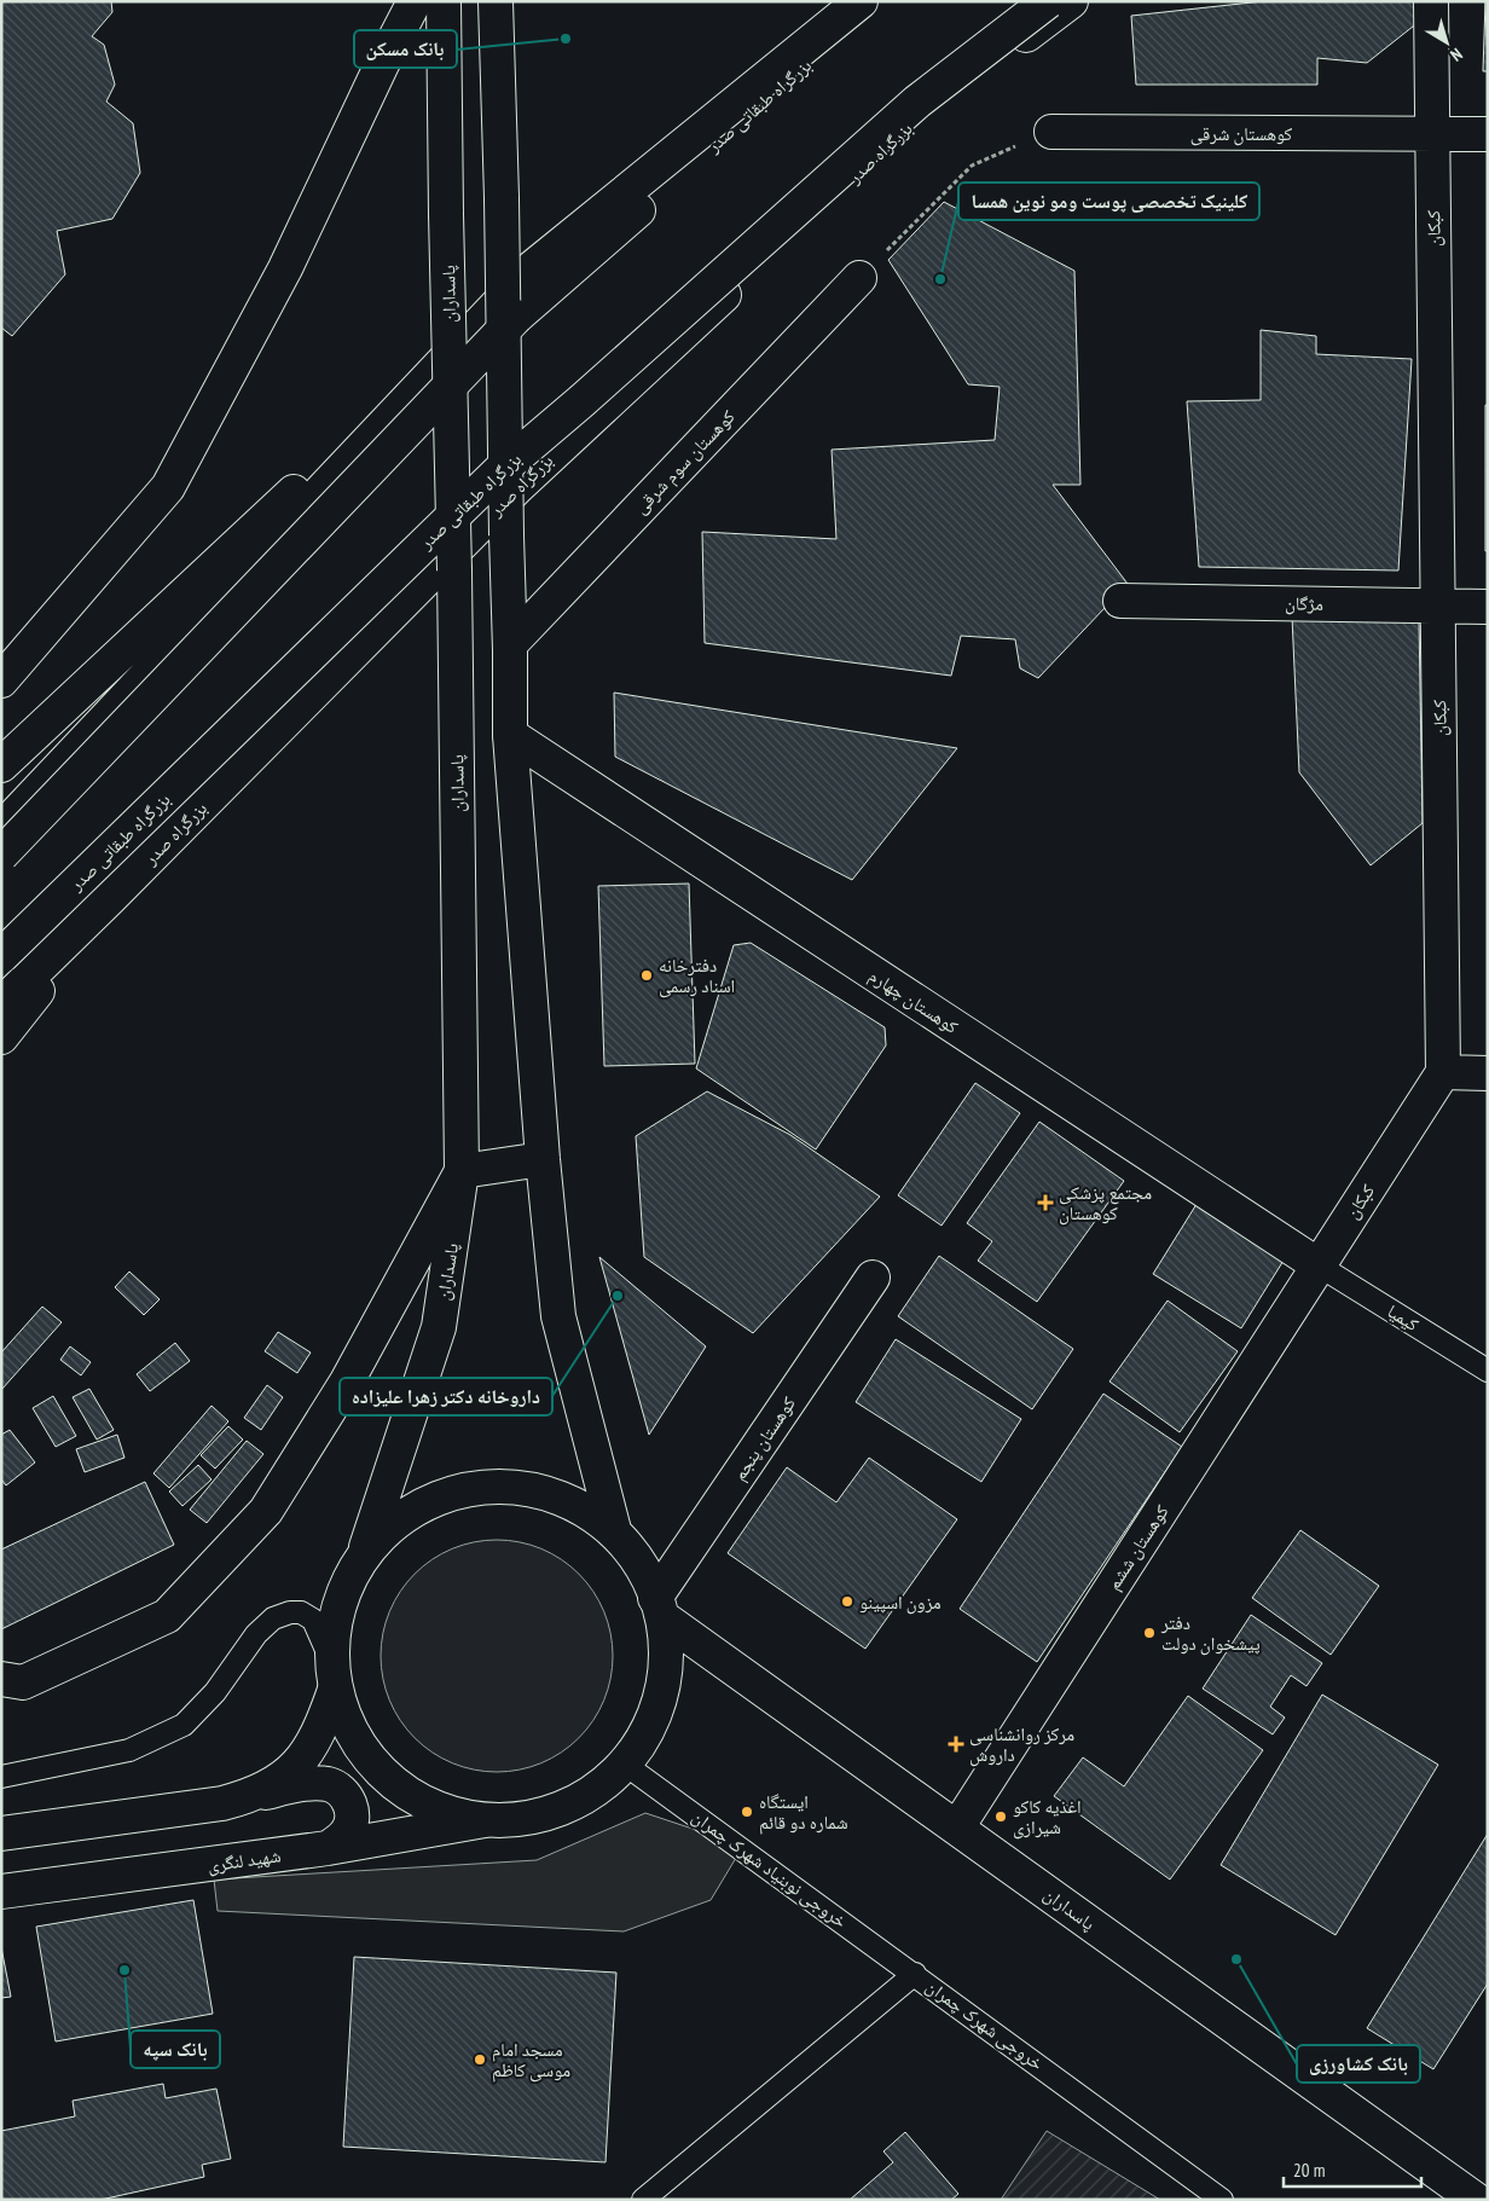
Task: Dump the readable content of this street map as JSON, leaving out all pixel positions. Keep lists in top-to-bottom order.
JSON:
{
  "streets": {
    "main road": [
      "بزرگراه طبقاتی صدر",
      "کوهستان شرقی",
      "بزرگراه صدر",
      "کبکان",
      "پاسداران",
      "کوهستان سوم شرقی",
      "مژگان",
      "کوهستان چهارم",
      "کوهستان پنجم",
      "کوهستان ششم",
      "شهید لنگری"
    ],
    "lane": ["کیمیا", "خروجی نوبنیاد شهرک چمران", "خروجی شهرک چمران"]
  },
  "crossings": [
    ["کوهستان شرقی", "کبکان"],
    ["کبکان", "مژگان"],
    ["کبکان", "کوهستان چهارم"],
    ["کبکان", "کیمیا"],
    ["کبکان", "کوهستان ششم"],
    ["پاسداران", "کوهستان پنجم"],
    ["پاسداران", "کوهستان ششم"],
    ["کوهستان چهارم", "کیمیا"],
    ["کوهستان چهارم", "کوهستان ششم"],
    ["کیمیا", "کوهستان ششم"],
    ["خروجی نوبنیاد شهرک چمران", "خروجی شهرک چمران"]
  ],
  "places": {
    "other": [
      "بانک مسکن",
      "کلینیک تخصصی پوست ومو نوین همسا",
      "دفترخانه اسناد رسمی",
      "داروخانه دکتر زهرا علیزاده",
      "مزون اسپینو",
      "دفتر پیشخوان دولت",
      "ایستگاه شماره دو قائم",
      "اغذیه کاکو شیرازی",
      "بانک کشاورزی",
      "بانک سپه",
      "مسجد امام موسی کاظم"
    ],
    "health": ["مجتمع پزشکی کوهستان", "مرکز روانشناسی داروش"]
  },
  "scale_bar": "20 m",
  "north": "bottom right"
}
